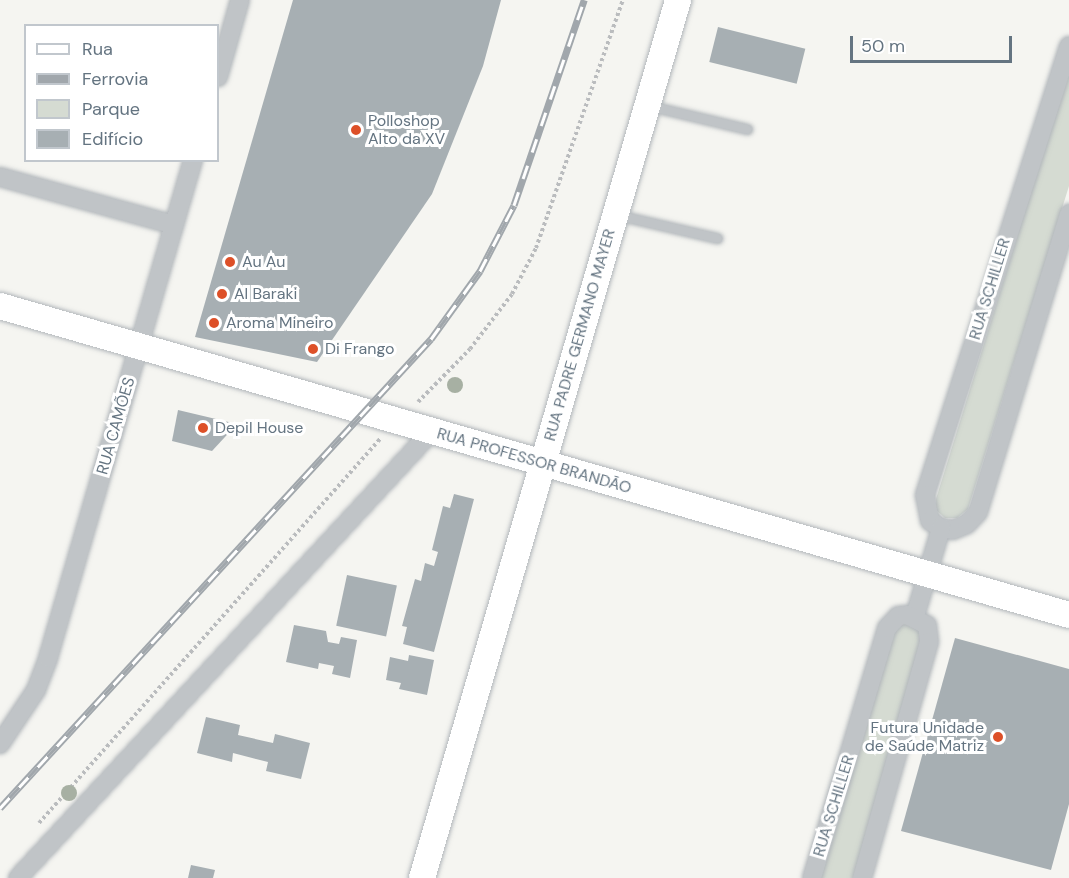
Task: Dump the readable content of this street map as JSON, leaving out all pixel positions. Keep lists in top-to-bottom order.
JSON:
{
  "streets": {
    "main road": ["RUA PADRE GERMANO MAYER", "RUA PROFESSOR BRANDÃO"],
    "street": ["RUA SCHILLER", "RUA CAMÕES"]
  },
  "crossings": [
    ["RUA PADRE GERMANO MAYER", "RUA PROFESSOR BRANDÃO"],
    ["RUA CAMÕES", "RUA PROFESSOR BRANDÃO"]
  ],
  "places": [
    "Polloshop Alto da XV",
    "Au Au",
    "Al Baraki",
    "Aroma Mineiro",
    "Di Frango",
    "Depil House",
    "Futura Unidade de Saúde Matriz"
  ],
  "legend": [
    "Rua",
    "Ferrovia",
    "Parque",
    "Edifício"
  ],
  "scale_bar": "50 m"
}
